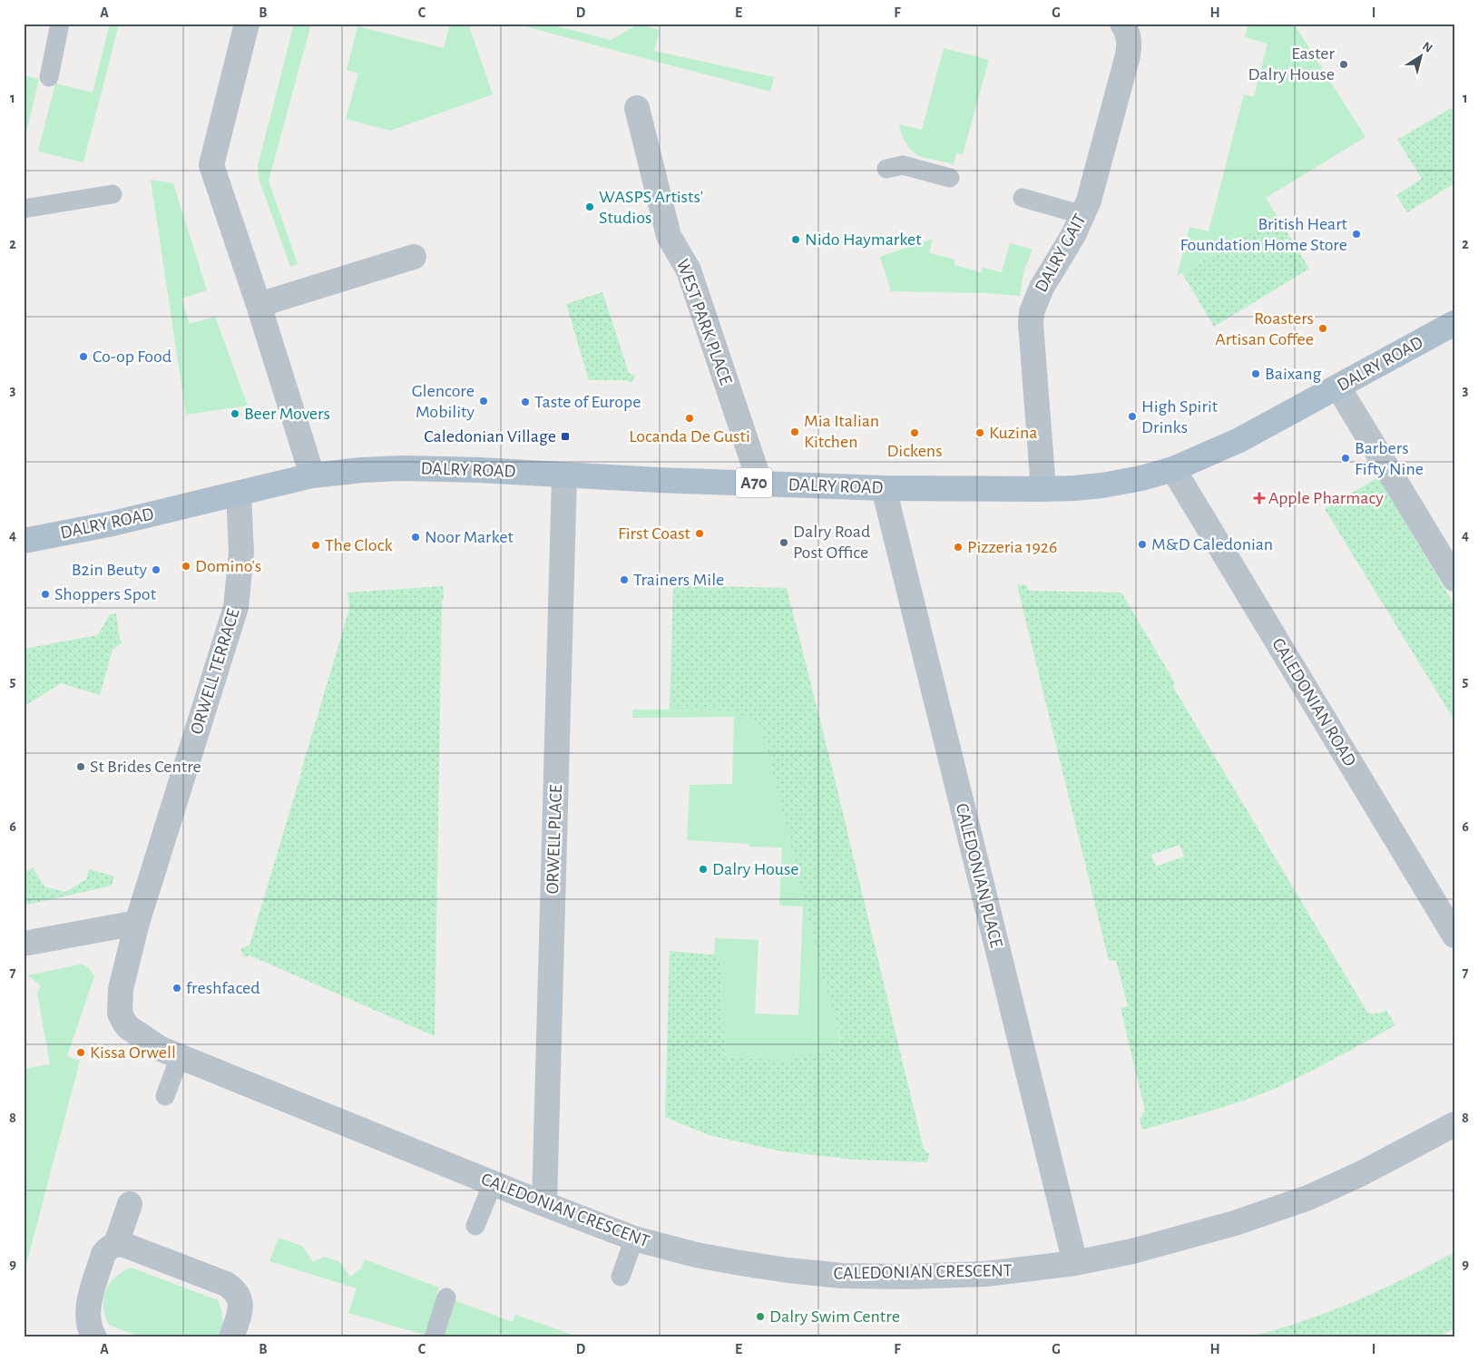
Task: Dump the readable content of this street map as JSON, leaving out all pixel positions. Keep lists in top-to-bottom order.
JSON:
{
  "streets": {
    "main road": ["DALRY ROAD", "A70"],
    "street": [
      "DALRY GAIT",
      "WEST PARK PLACE",
      "ORWELL TERRACE",
      "CALEDONIAN ROAD",
      "ORWELL PLACE",
      "CALEDONIAN PLACE",
      "CALEDONIAN CRESCENT"
    ]
  },
  "crossings": [
    ["DALRY GAIT", "DALRY ROAD"],
    ["WEST PARK PLACE", "DALRY ROAD"],
    ["DALRY ROAD", "ORWELL TERRACE"],
    ["DALRY ROAD", "CALEDONIAN ROAD"],
    ["DALRY ROAD", "ORWELL PLACE"],
    ["DALRY ROAD", "CALEDONIAN PLACE"],
    ["ORWELL TERRACE", "CALEDONIAN CRESCENT"],
    ["ORWELL PLACE", "CALEDONIAN CRESCENT"],
    ["CALEDONIAN PLACE", "CALEDONIAN CRESCENT"]
  ],
  "places": {
    "other": [
      "Easter Dalry House",
      "WASPS Artists' Studios",
      "British Heart Foundation Home Store",
      "Nido Haymarket",
      "Roasters Artisan Coffee",
      "Co-op Food",
      "Baixang",
      "Glencore Mobility",
      "Taste of Europe",
      "Beer Movers",
      "High Spirit Drinks",
      "Locanda De Gusti",
      "Mia Italian Kitchen",
      "Dickens",
      "Kuzina",
      "Barbers Fifty Nine",
      "First Coast",
      "Noor Market",
      "Dalry Road Post Office",
      "M&D Caledonian",
      "The Clock",
      "Pizzeria 1926",
      "Domino's",
      "B2in Beuty",
      "Trainers Mile",
      "Shoppers Spot",
      "St Brides Centre",
      "Dalry House",
      "freshfaced",
      "Kissa Orwell",
      "Dalry Swim Centre"
    ],
    "transit": ["Caledonian Village"],
    "health": ["Apple Pharmacy"]
  },
  "north": "top right",
  "grid": {
    "columns": [
      "A",
      "B",
      "C",
      "D",
      "E",
      "F",
      "G",
      "H",
      "I"
    ],
    "rows": [
      "1",
      "2",
      "3",
      "4",
      "5",
      "6",
      "7",
      "8",
      "9"
    ]
  }
}
